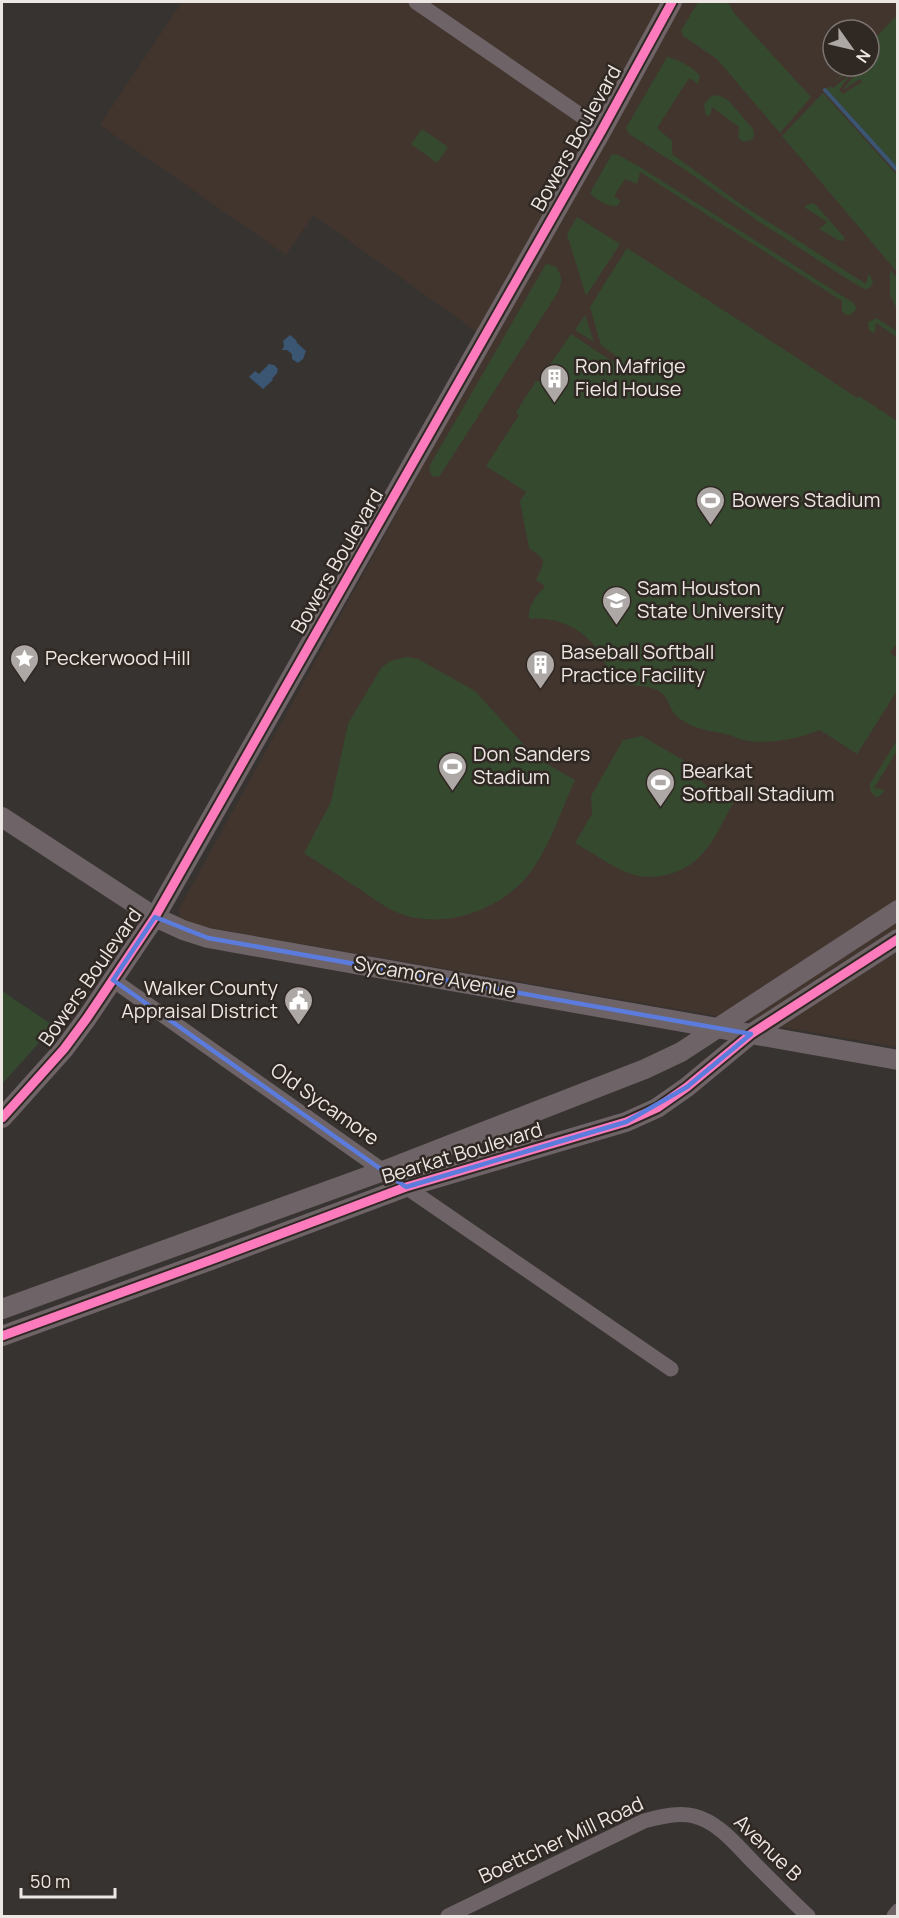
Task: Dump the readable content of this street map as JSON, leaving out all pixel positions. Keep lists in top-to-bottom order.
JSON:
{
  "streets": {
    "street": [
      "Bowers Boulevard",
      "Sycamore Avenue",
      "Old Sycamore",
      "Bearkat Boulevard",
      "Boettcher Mill Road",
      "Avenue B"
    ]
  },
  "crossings": [
    ["Bowers Boulevard", "Sycamore Avenue"],
    ["Bowers Boulevard", "Old Sycamore"],
    ["Sycamore Avenue", "Bearkat Boulevard"],
    ["Old Sycamore", "Bearkat Boulevard"],
    ["Boettcher Mill Road", "Avenue B"]
  ],
  "places": {
    "building": ["Ron Mafrige Field House", "Baseball Softball Practice Facility"],
    "sports": ["Bowers Stadium", "Don Sanders Stadium", "Bearkat Softball Stadium"],
    "school or university": ["Sam Houston State University"],
    "place": ["Peckerwood Hill"],
    "public building": ["Walker County Appraisal District"]
  },
  "scale_bar": "50 m",
  "north": "bottom right"
}
